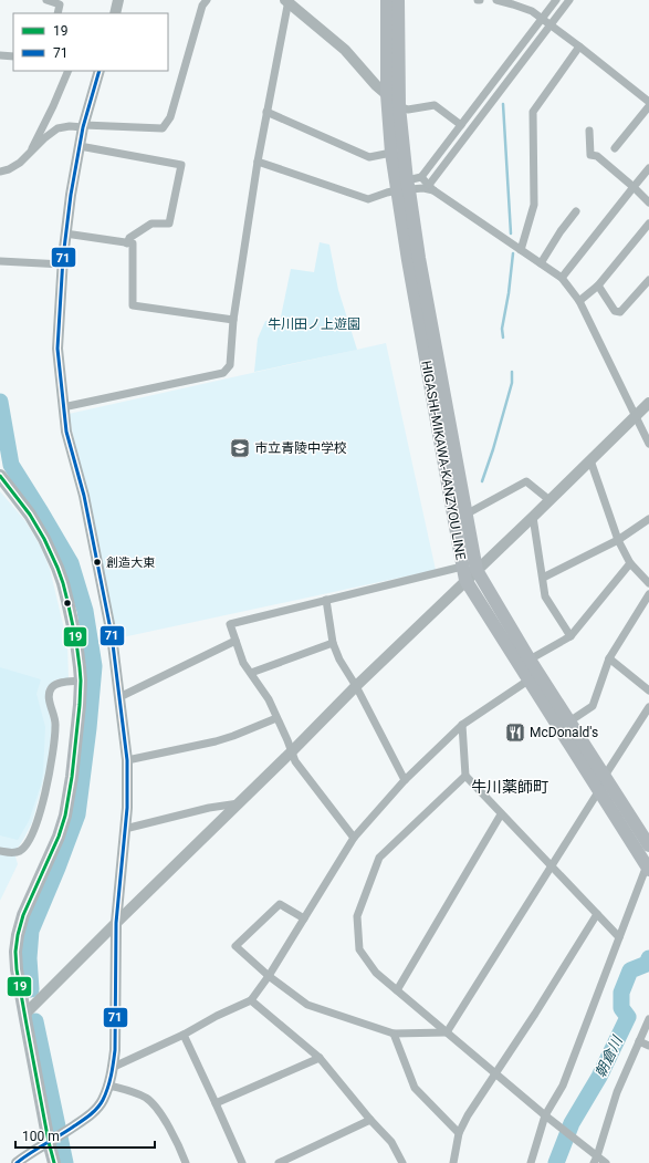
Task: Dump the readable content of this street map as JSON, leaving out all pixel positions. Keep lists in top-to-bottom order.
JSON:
{
  "streets": {
    "main road": ["HIGASHI-MIKAWA-KANZYOU LINE"]
  },
  "districts": ["牛川薬師町"],
  "water": ["朝倉川"],
  "parks": ["牛川田ノ上遊園"],
  "places": {
    "school or university": ["市立青陵中学校"],
    "other": ["創造大東"],
    "restaurant": ["McDonald's"]
  },
  "lines": ["transit line 71", "transit line 19"],
  "legend": ["19", "71"],
  "scale_bar": "100 m"
}
